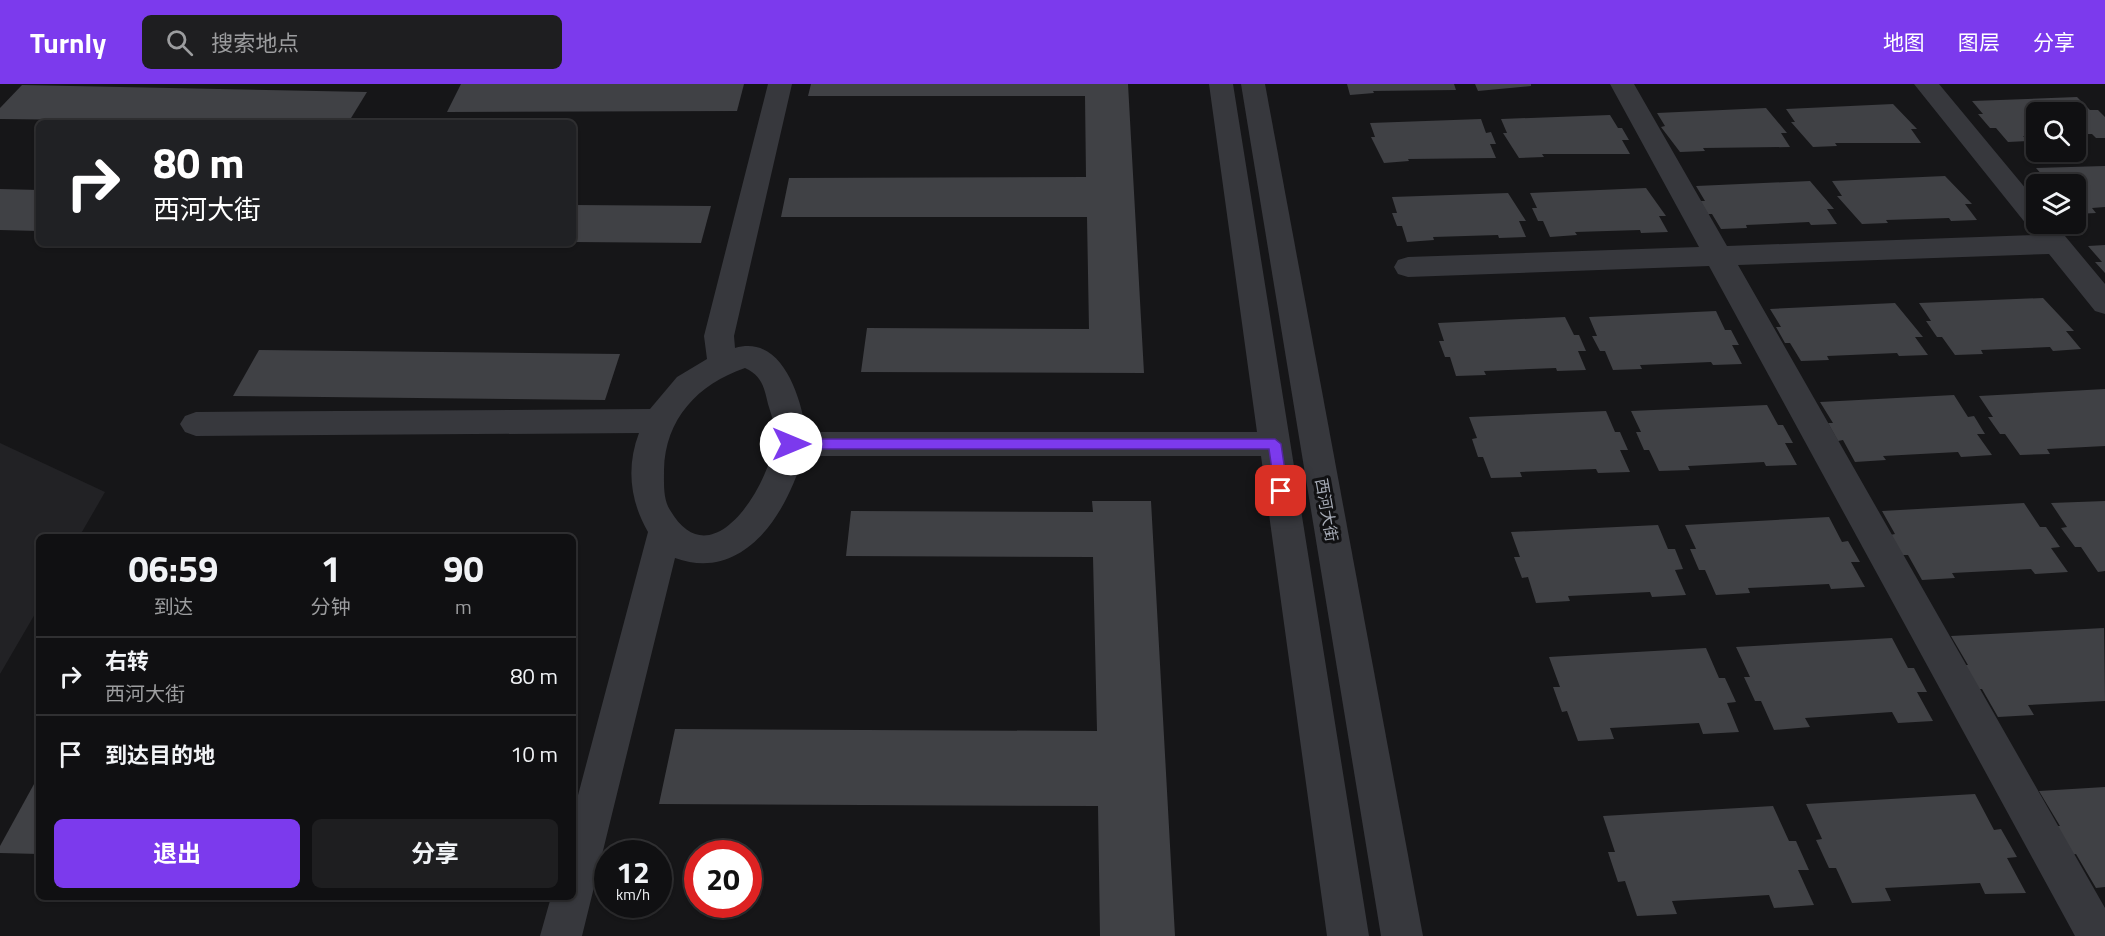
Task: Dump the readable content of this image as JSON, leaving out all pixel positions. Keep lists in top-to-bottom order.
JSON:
{
  "streets": {
    "street": ["西河大街"]
  },
  "page": {
    "header": "Turnly",
    "search": "搜索地点",
    "nav": ["地图", "图层", "分享"],
    "turn": ["80 m", "西河大街"],
    "eta": [
      "06:59",
      "到达",
      "1",
      "分钟",
      "90",
      "m"
    ],
    "list": [
      {
        "name": "右转",
        "note": "西河大街",
        "value": "80 m"
      },
      {
        "name": "到达目的地",
        "value": "10 m"
      }
    ],
    "buttons": ["退出", "分享"],
    "speed": "12 km/h",
    "limit": "20"
  }
}
